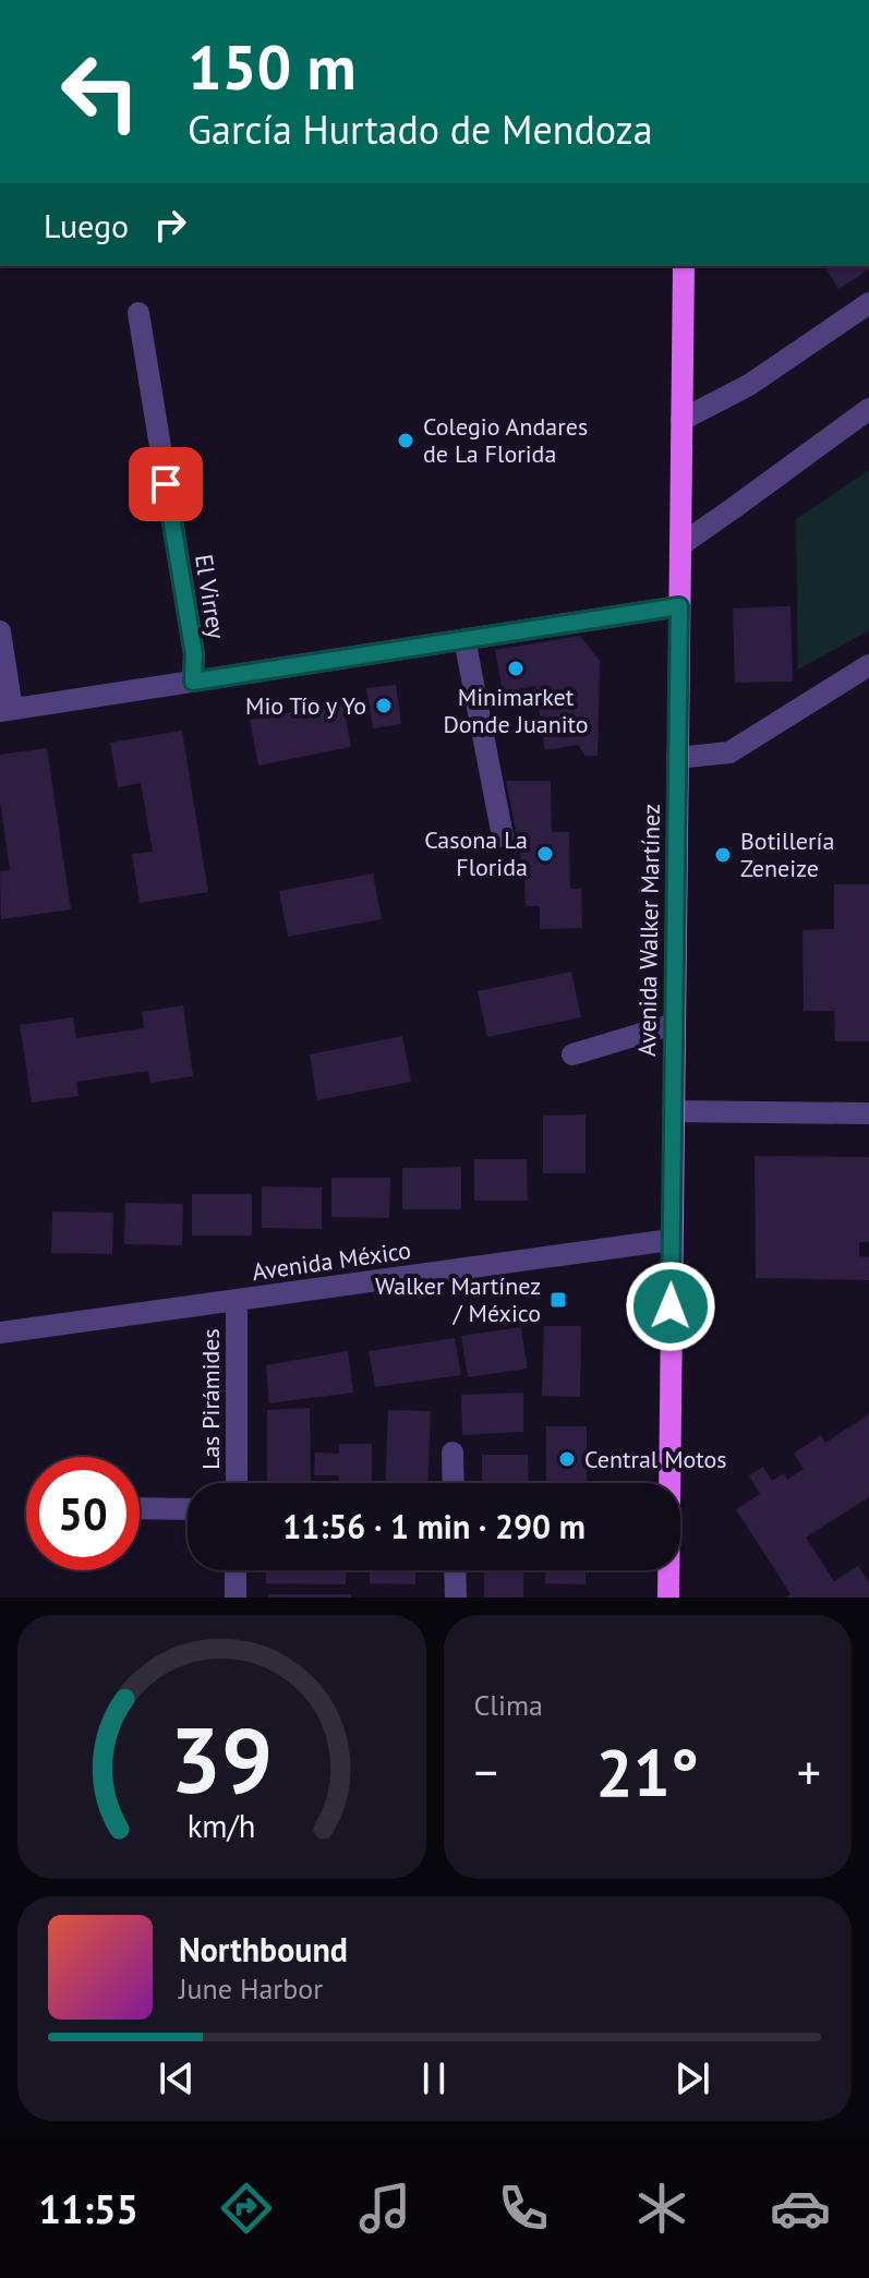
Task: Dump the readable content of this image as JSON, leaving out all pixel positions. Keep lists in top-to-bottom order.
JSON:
{
  "streets": {
    "main road": ["Avenida Walker Martínez"],
    "street": ["El Virrey", "Avenida México", "Las Pirámides"]
  },
  "crossings": [
    ["Avenida Walker Martínez", "Avenida México"],
    ["Avenida México", "Las Pirámides"]
  ],
  "places": {
    "other": [
      "Colegio Andares de La Florida",
      "Minimarket Donde Juanito",
      "Mio Tío y Yo",
      "Casona La Florida",
      "Botillería Zeneize",
      "Central Motos"
    ],
    "transit": ["Walker Martínez / México"]
  },
  "page": {
    "turn": ["150 m", "García Hurtado de Mendoza"],
    "then": "Luego",
    "limit": "50",
    "trip": "11:56 · 1 min · 290 m",
    "tile": "Clima",
    "heat": ["−", "21°", "+"],
    "song": ["Northbound", "June Harbor"],
    "tabs": "11:55",
    "gauge": ["39", "km/h"]
  }
}
